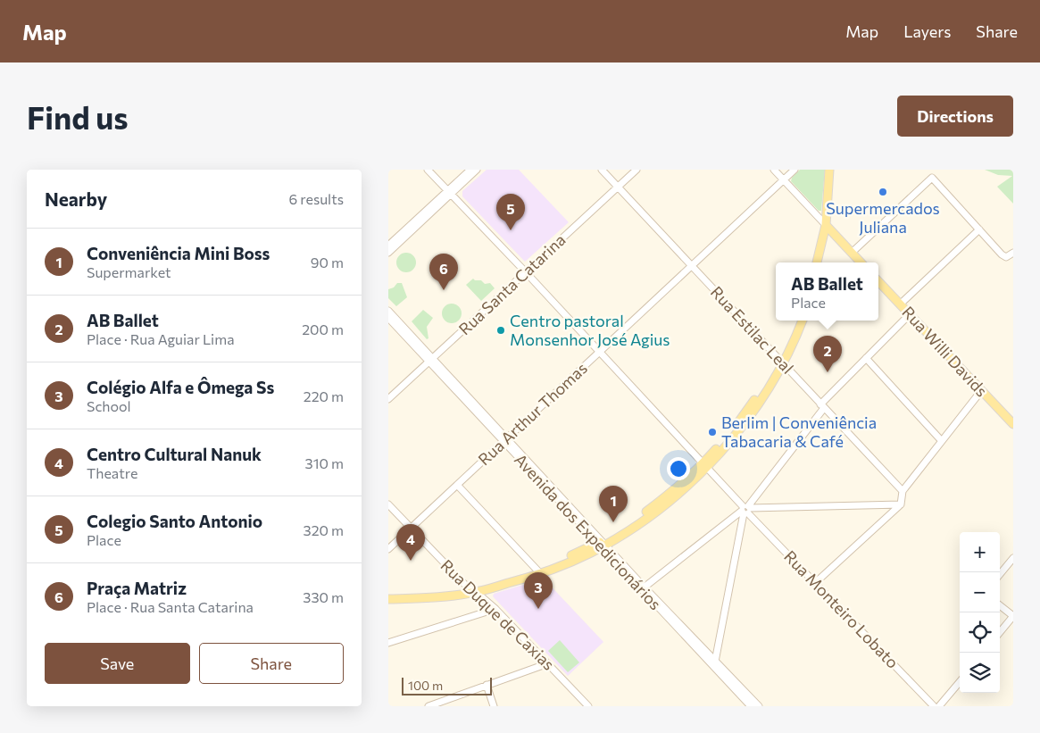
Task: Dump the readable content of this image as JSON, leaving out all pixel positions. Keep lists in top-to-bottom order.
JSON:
{
  "streets": {
    "main road": ["Rua Willi Davids"],
    "street": [
      "Rua Santa Catarina",
      "Rua Estilac Leal",
      "Rua Arthur Thomas",
      "Avenida dos Expedicionários",
      "Rua Monteiro Lobato",
      "Rua Duque de Caxias"
    ]
  },
  "crossings": [
    ["Rua Santa Catarina", "Rua Estilac Leal"],
    ["Rua Santa Catarina", "Avenida dos Expedicionários"],
    ["Rua Santa Catarina", "Rua Monteiro Lobato"],
    ["Rua Estilac Leal", "Rua Arthur Thomas"],
    ["Rua Arthur Thomas", "Avenida dos Expedicionários"],
    ["Rua Arthur Thomas", "Rua Monteiro Lobato"],
    ["Rua Arthur Thomas", "Rua Duque de Caxias"]
  ],
  "places": ["Supermercados Juliana", "Centro pastoral Monsenhor José Agius", "Berlim | Conveniência Tabacaria & Café"],
  "scale_bar": "100 m",
  "page": {
    "header": "Map",
    "nav": ["Map", "Layers", "Share"],
    "buttons": [
      "Directions",
      ["Save", "Share"]
    ],
    "title": "Find us",
    "heading": ["Nearby", "6 results"],
    "pins": [
      "5",
      "6",
      "2",
      "1",
      "4",
      "3"
    ],
    "list": [
      {
        "mark": "1",
        "name": "Conveniência Mini Boss",
        "note": "Supermarket",
        "value": "90 m"
      },
      {
        "mark": "2",
        "name": "AB Ballet",
        "note": "Place · Rua Aguiar Lima",
        "value": "200 m"
      },
      {
        "mark": "3",
        "name": "Colégio Alfa e Ômega Ss",
        "note": "School",
        "value": "220 m"
      },
      {
        "mark": "4",
        "name": "Centro Cultural Nanuk",
        "note": "Theatre",
        "value": "310 m"
      },
      {
        "mark": "5",
        "name": "Colegio Santo Antonio",
        "note": "Place",
        "value": "320 m"
      },
      {
        "mark": "6",
        "name": "Praça Matriz",
        "note": "Place · Rua Santa Catarina",
        "value": "330 m"
      }
    ],
    "popup": ["AB Ballet", "Place"],
    "map_buttons": ["+", "−"],
    "scale": "100 m"
  }
}
